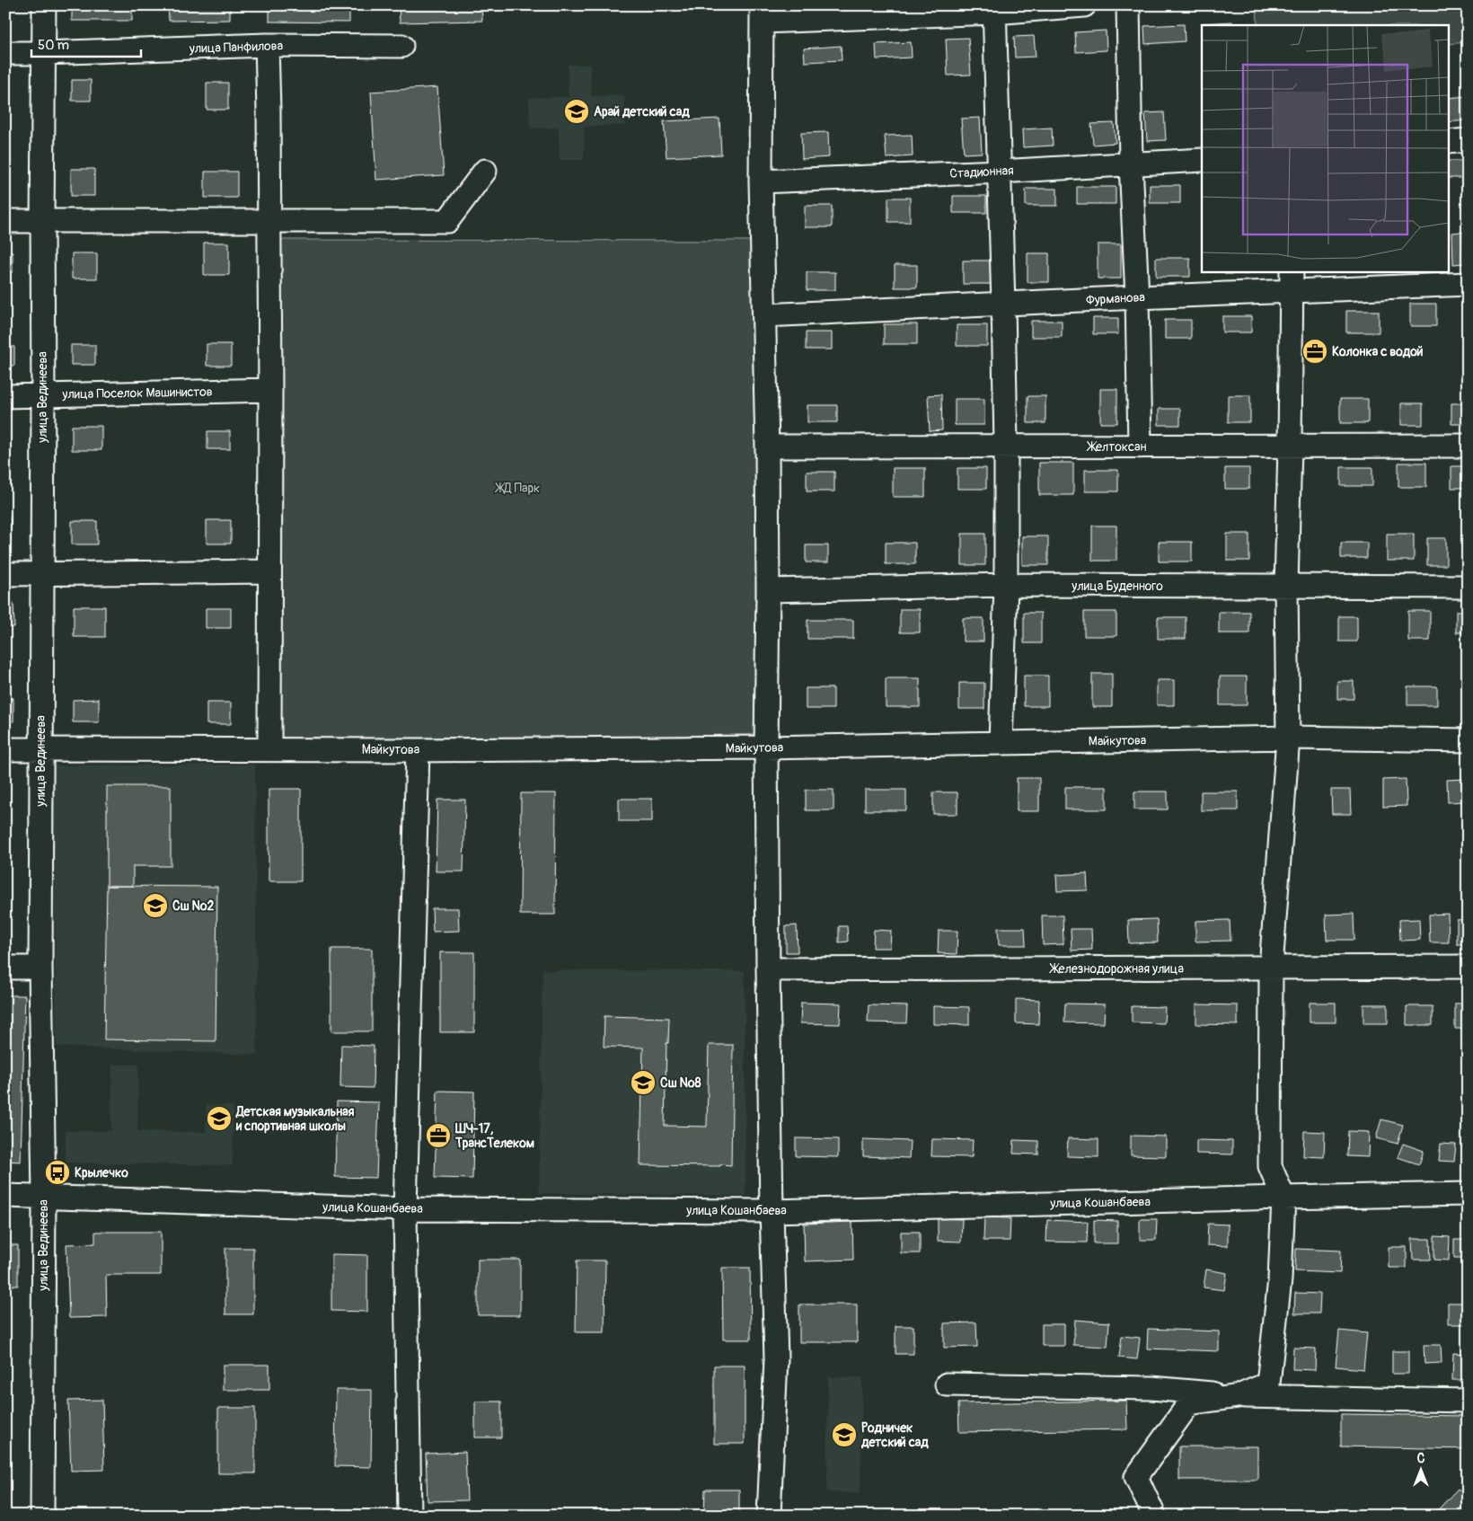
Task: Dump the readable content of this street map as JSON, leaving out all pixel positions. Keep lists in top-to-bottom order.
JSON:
{
  "streets": {
    "street": [
      "улица Панфилова",
      "Стадионная",
      "Фурманова",
      "улица Поселок Машинистов",
      "улица Вединеева",
      "Желтоксан",
      "улица Буденного",
      "Майкутова",
      "Железнодорожная улица",
      "улица Кошанбаева"
    ]
  },
  "crossings": [
    ["улица Панфилова", "улица Вединеева"],
    ["улица Поселок Машинистов", "улица Вединеева"],
    ["улица Вединеева", "Майкутова"],
    ["улица Вединеева", "улица Кошанбаева"]
  ],
  "parks": ["ЖД Парк"],
  "places": {
    "school or university": [
      "Арай детский сад",
      "Сш №2",
      "Сш №8",
      "Детская музыкальная и спортивная школы",
      "Родничек детский сад"
    ],
    "office": ["Колонка с водой", "ШЧ-17, ТрансТелеком"],
    "bus stop": ["Крылечко"]
  },
  "scale_bar": "50 m",
  "north": "top"
}
